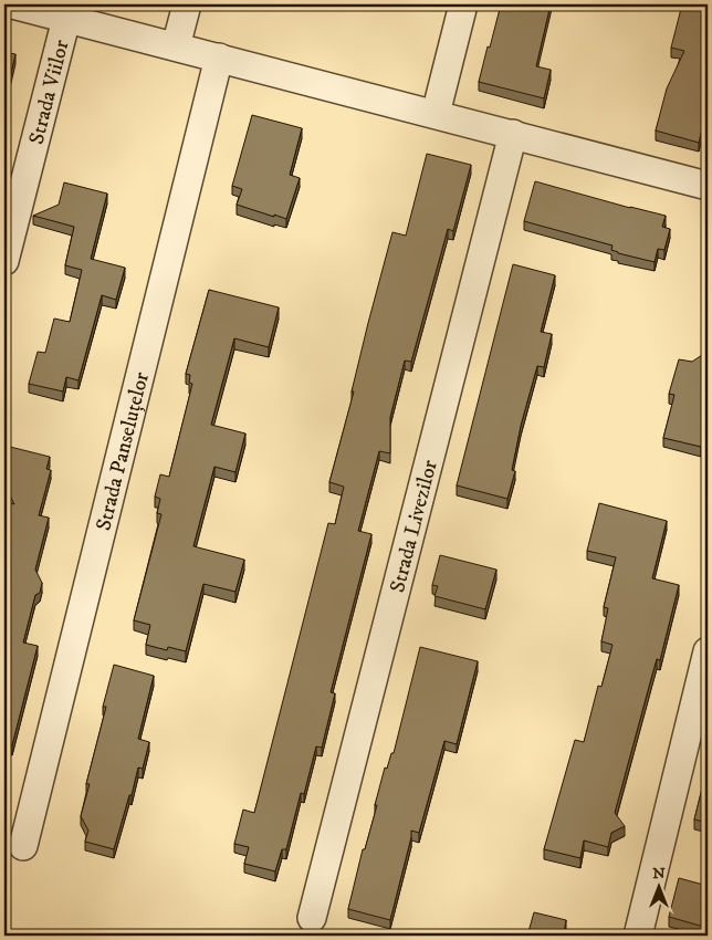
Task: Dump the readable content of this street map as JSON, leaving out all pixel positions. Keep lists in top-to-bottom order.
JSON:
{
  "streets": {
    "street": ["Strada Viilor", "Strada Panseluțelor", "Strada Livezilor"]
  },
  "north": "top"
}
